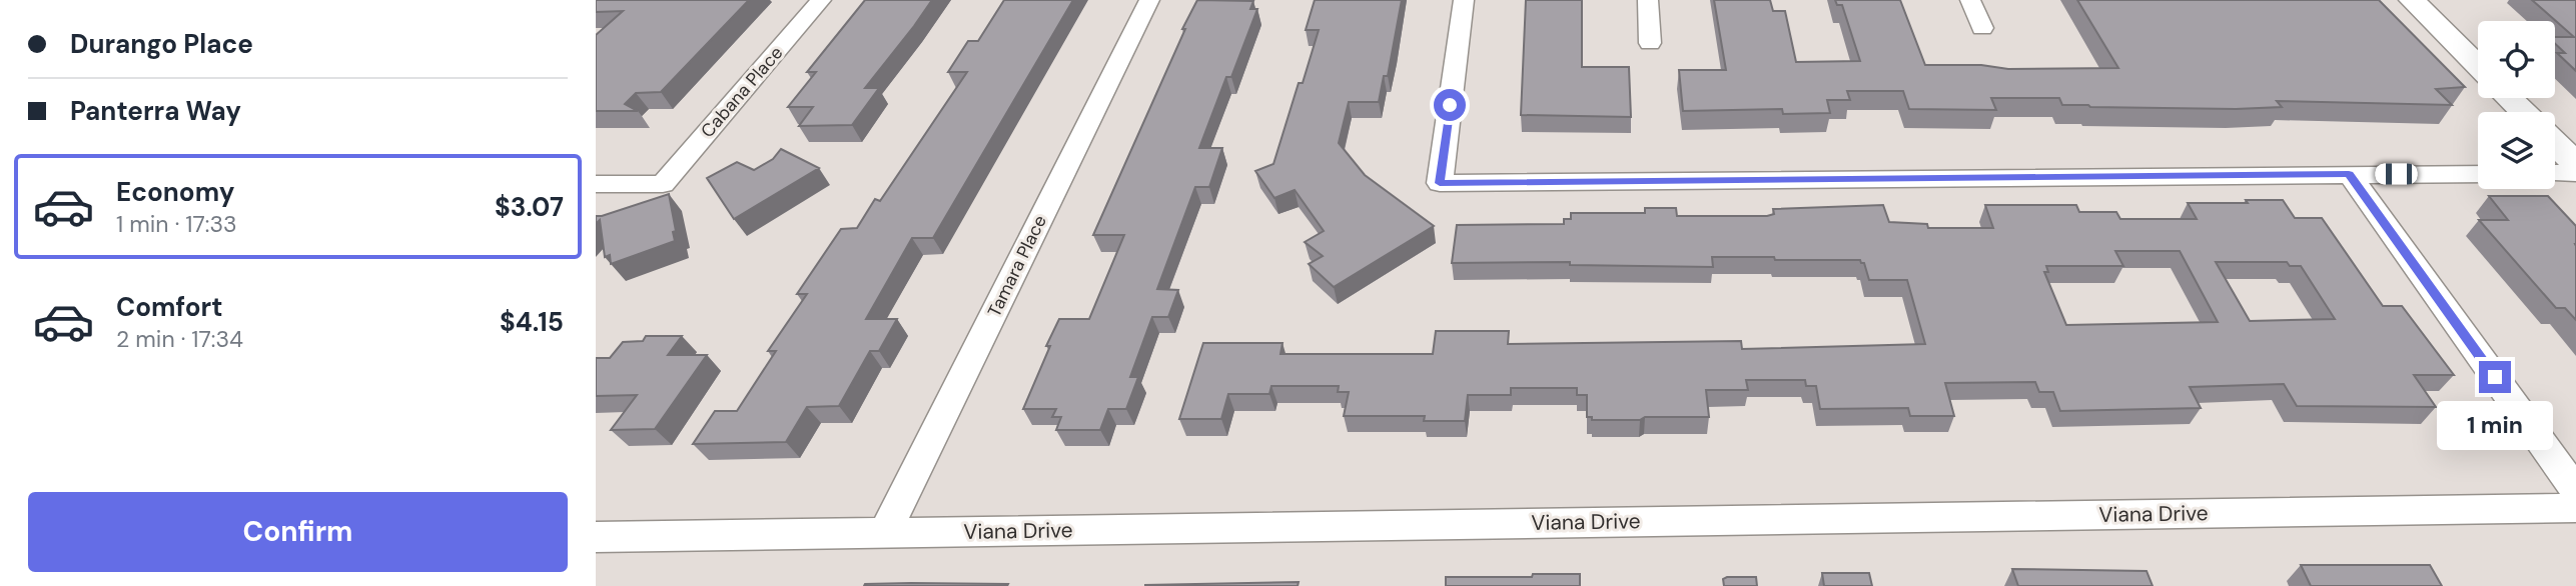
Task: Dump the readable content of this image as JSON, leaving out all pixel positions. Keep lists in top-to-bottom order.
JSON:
{
  "streets": {
    "street": ["Cabana Place", "Tamara Place", "Viana Drive"]
  },
  "crossings": [
    ["Tamara Place", "Viana Drive"]
  ],
  "page": {
    "banner": ["Durango Place", "Panterra Way"],
    "list": [
      {
        "name": "Economy",
        "note": "1 min · 17:33",
        "value": "$3.07"
      },
      {
        "name": "Comfort",
        "note": "2 min · 17:34",
        "value": "$4.15"
      }
    ],
    "bubble": "1 min",
    "buttons": "Confirm"
  }
}
